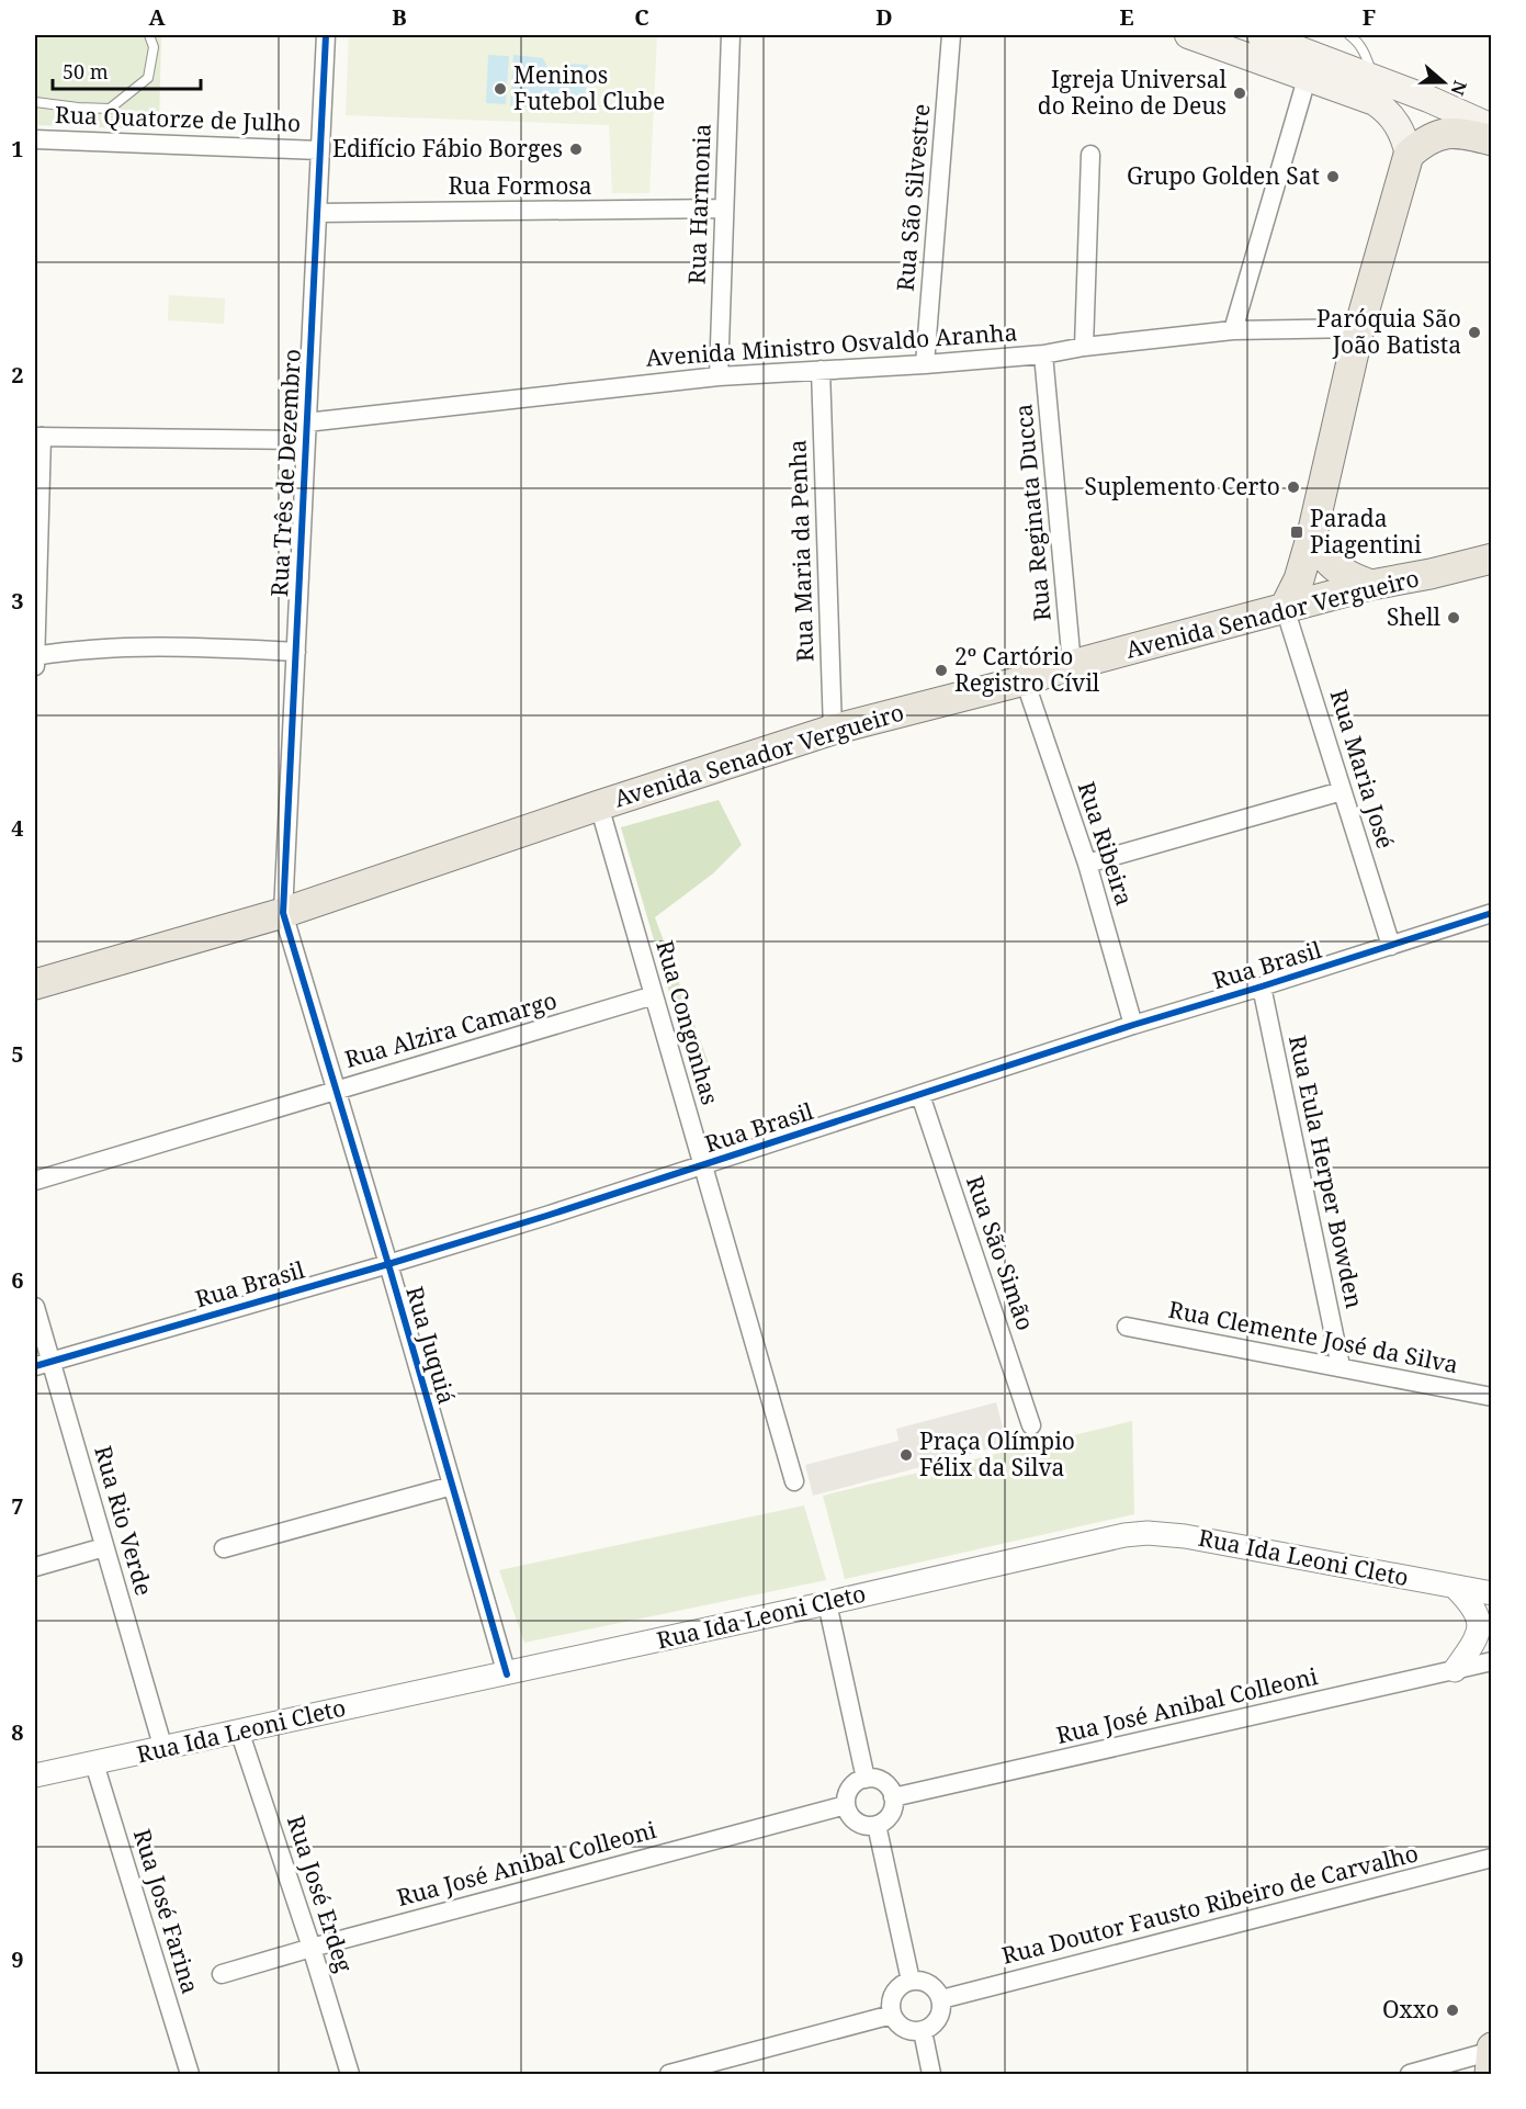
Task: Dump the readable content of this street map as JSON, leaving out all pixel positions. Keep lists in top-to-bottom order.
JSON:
{
  "streets": {
    "main road": ["Avenida Senador Vergueiro"],
    "street": [
      "Rua Quatorze de Julho",
      "Rua Formosa",
      "Rua São Silvestre",
      "Rua Harmonia",
      "Avenida Ministro Osvaldo Aranha",
      "Rua Três de Dezembro",
      "Rua Reginata Ducca",
      "Rua Maria da Penha",
      "Rua Maria José",
      "Rua Ribeira",
      "Rua Brasil",
      "Rua Congonhas",
      "Rua Alzira Camargo",
      "Rua Eula Herper Bowden",
      "Rua São Simão",
      "Rua Clemente José da Silva",
      "Rua Juquiá",
      "Rua Rio Verde",
      "Rua Ida Leoni Cleto",
      "Rua José Anibal Colleoni",
      "Rua José Erdeg",
      "Rua Doutor Fausto Ribeiro de Carvalho",
      "Rua José Farina"
    ]
  },
  "crossings": [
    ["Rua Quatorze de Julho", "Rua Três de Dezembro"],
    ["Rua Formosa", "Rua Harmonia"],
    ["Rua Formosa", "Rua Três de Dezembro"],
    ["Rua São Silvestre", "Avenida Ministro Osvaldo Aranha"],
    ["Rua Harmonia", "Avenida Ministro Osvaldo Aranha"],
    ["Avenida Ministro Osvaldo Aranha", "Rua Três de Dezembro"],
    ["Avenida Ministro Osvaldo Aranha", "Rua Reginata Ducca"],
    ["Avenida Ministro Osvaldo Aranha", "Rua Maria da Penha"],
    ["Rua Três de Dezembro", "Avenida Senador Vergueiro"],
    ["Rua Três de Dezembro", "Rua Juquiá"],
    ["Rua Reginata Ducca", "Avenida Senador Vergueiro"],
    ["Rua Maria da Penha", "Avenida Senador Vergueiro"],
    ["Avenida Senador Vergueiro", "Rua Maria José"],
    ["Avenida Senador Vergueiro", "Rua Ribeira"],
    ["Avenida Senador Vergueiro", "Rua Congonhas"],
    ["Avenida Senador Vergueiro", "Rua Juquiá"],
    ["Rua Maria José", "Rua Brasil"],
    ["Rua Ribeira", "Rua Brasil"],
    ["Rua Brasil", "Rua Congonhas"],
    ["Rua Brasil", "Rua Eula Herper Bowden"],
    ["Rua Brasil", "Rua São Simão"],
    ["Rua Brasil", "Rua Juquiá"],
    ["Rua Brasil", "Rua Rio Verde"],
    ["Rua Congonhas", "Rua Alzira Camargo"],
    ["Rua Alzira Camargo", "Rua Juquiá"],
    ["Rua Eula Herper Bowden", "Rua Clemente José da Silva"],
    ["Rua Juquiá", "Rua Ida Leoni Cleto"],
    ["Rua Rio Verde", "Rua Ida Leoni Cleto"],
    ["Rua Ida Leoni Cleto", "Rua José Erdeg"],
    ["Rua Ida Leoni Cleto", "Rua José Farina"],
    ["Rua José Anibal Colleoni", "Rua José Erdeg"]
  ],
  "places": {
    "other": [
      "Meninos Futebol Clube",
      "Igreja Universal do Reino de Deus",
      "Edifício Fábio Borges",
      "Grupo Golden Sat",
      "Paróquia São João Batista",
      "Suplemento Certo",
      "Shell",
      "2º Cartório Registro Cívil",
      "Praça Olímpio Félix da Silva",
      "Oxxo"
    ],
    "transit": ["Parada Piagentini"]
  },
  "scale_bar": "50 m",
  "north": "right",
  "grid": {
    "columns": [
      "A",
      "B",
      "C",
      "D",
      "E",
      "F"
    ],
    "rows": [
      "1",
      "2",
      "3",
      "4",
      "5",
      "6",
      "7",
      "8",
      "9"
    ]
  }
}
